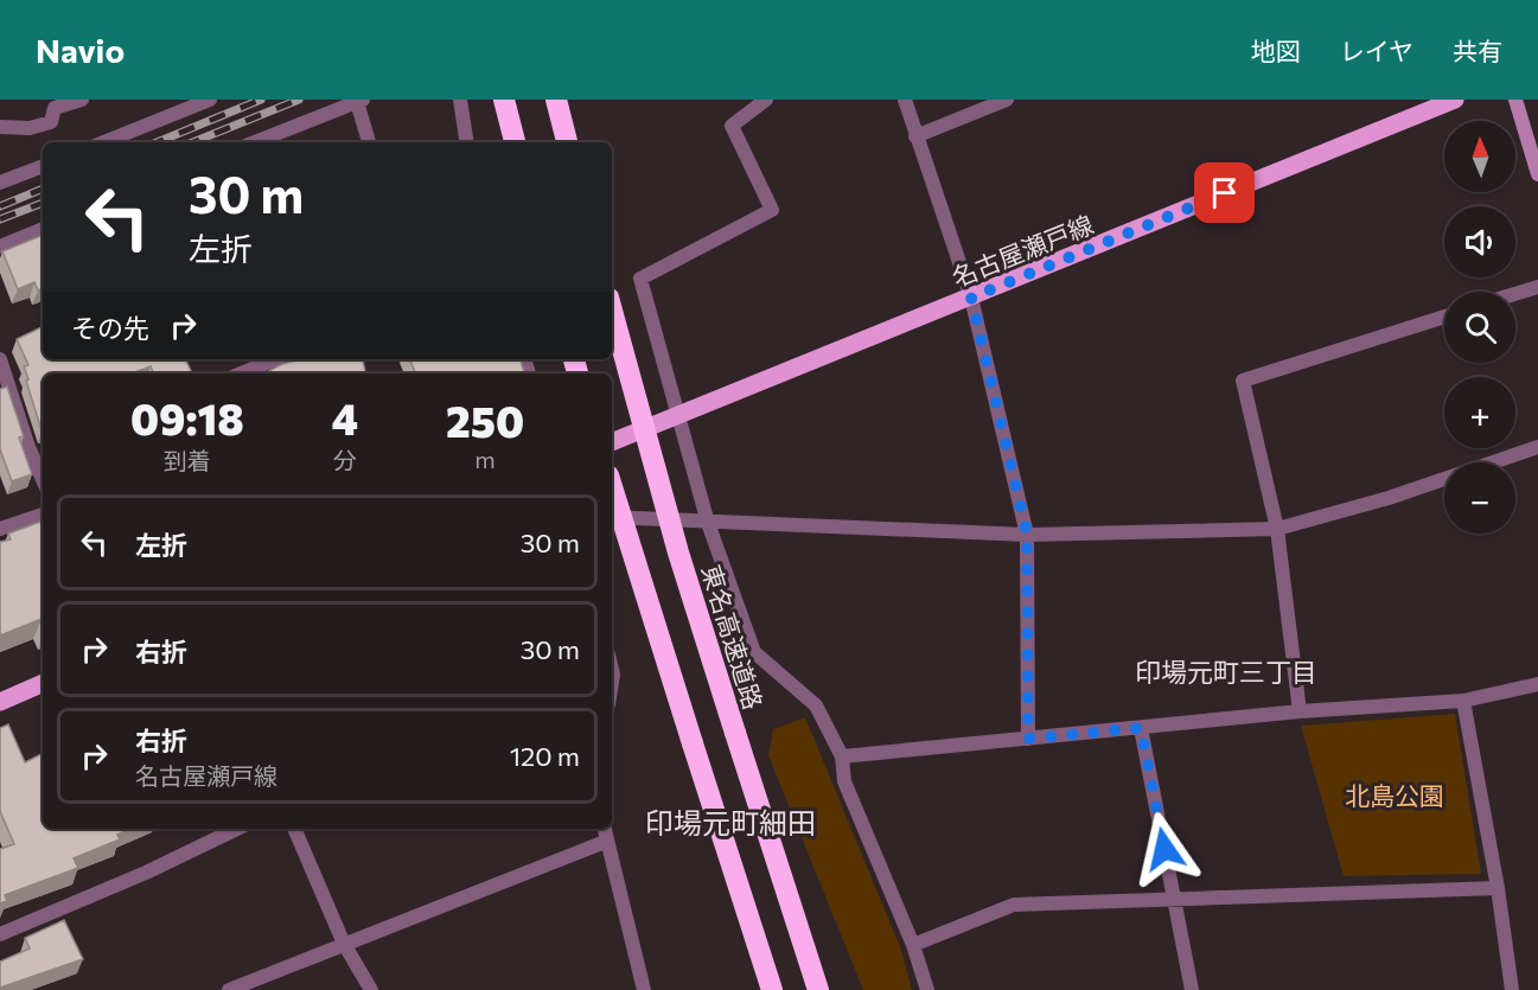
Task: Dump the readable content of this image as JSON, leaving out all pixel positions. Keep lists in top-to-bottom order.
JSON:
{
  "streets": {
    "highway": ["東名高速道路"],
    "main road": ["名古屋瀬戸線"]
  },
  "districts": ["印場元町三丁目", "印場元町細田"],
  "parks": ["北島公園"],
  "north": "top",
  "page": {
    "header": "Navio",
    "nav": ["地図", "レイヤ", "共有"],
    "map_buttons": ["+", "−"],
    "turn": ["30 m", "左折"],
    "then": "その先",
    "eta": [
      "09:18",
      "到着",
      "4",
      "分",
      "250",
      "m"
    ],
    "list": [
      {
        "name": "左折",
        "value": "30 m"
      },
      {
        "name": "右折",
        "value": "30 m"
      },
      {
        "name": "右折",
        "note": "名古屋瀬戸線",
        "value": "120 m"
      }
    ]
  }
}
